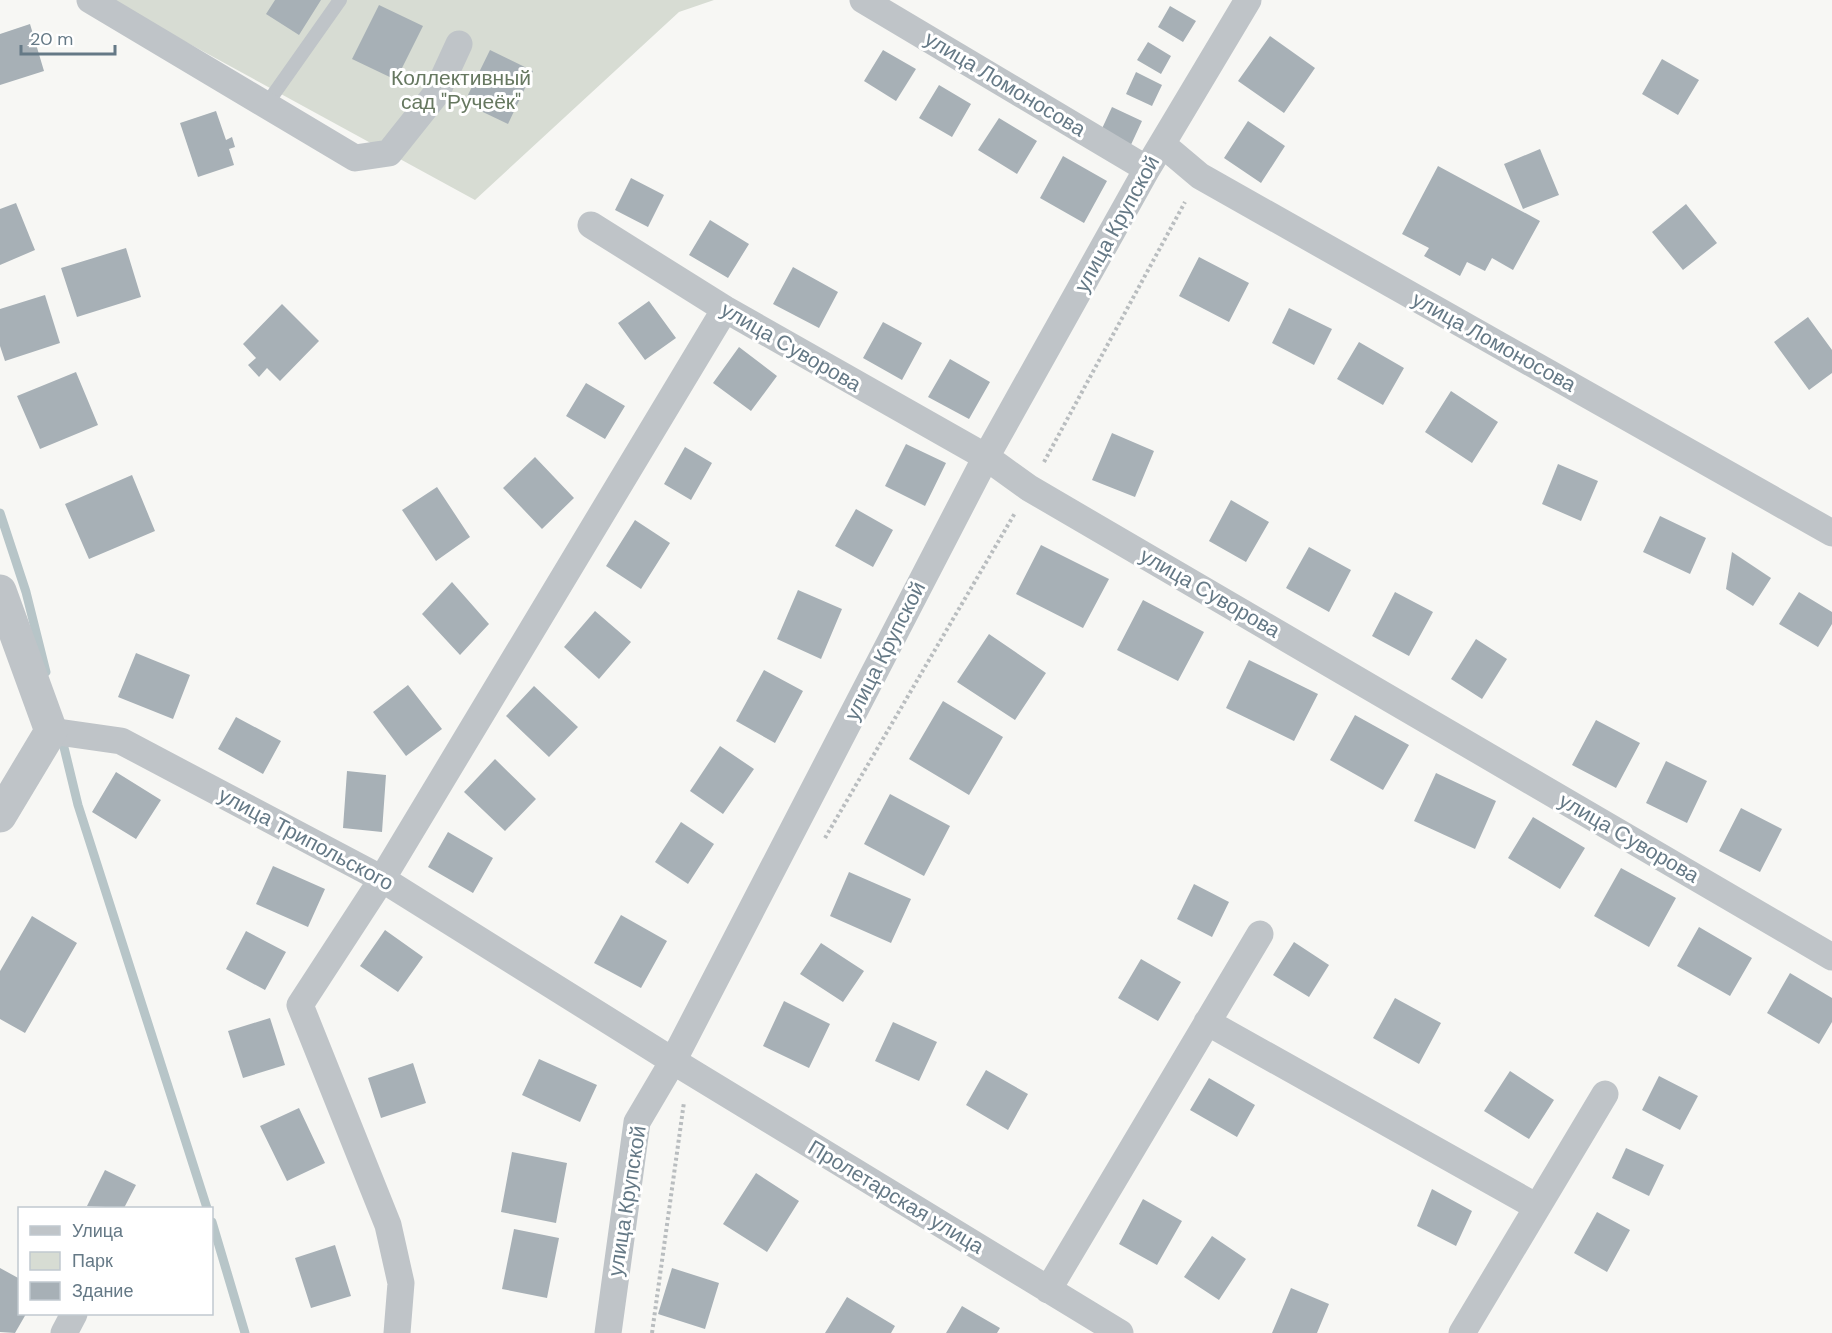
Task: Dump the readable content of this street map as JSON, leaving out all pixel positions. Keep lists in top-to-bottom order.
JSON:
{
  "streets": {
    "street": [
      "улица Ломоносова",
      "улица Крупской",
      "улица Суворова",
      "улица Трипольского",
      "Пролетарская улица"
    ]
  },
  "crossings": [
    ["улица Ломоносова", "улица Крупской"],
    ["улица Крупской", "улица Суворова"],
    ["улица Крупской", "улица Трипольского"],
    ["улица Крупской", "Пролетарская улица"],
    ["улица Трипольского", "Пролетарская улица"]
  ],
  "parks": ["Коллективный сад \"Ручеёк\""],
  "legend": ["Улица", "Парк", "Здание"],
  "scale_bar": "20 m"
}
